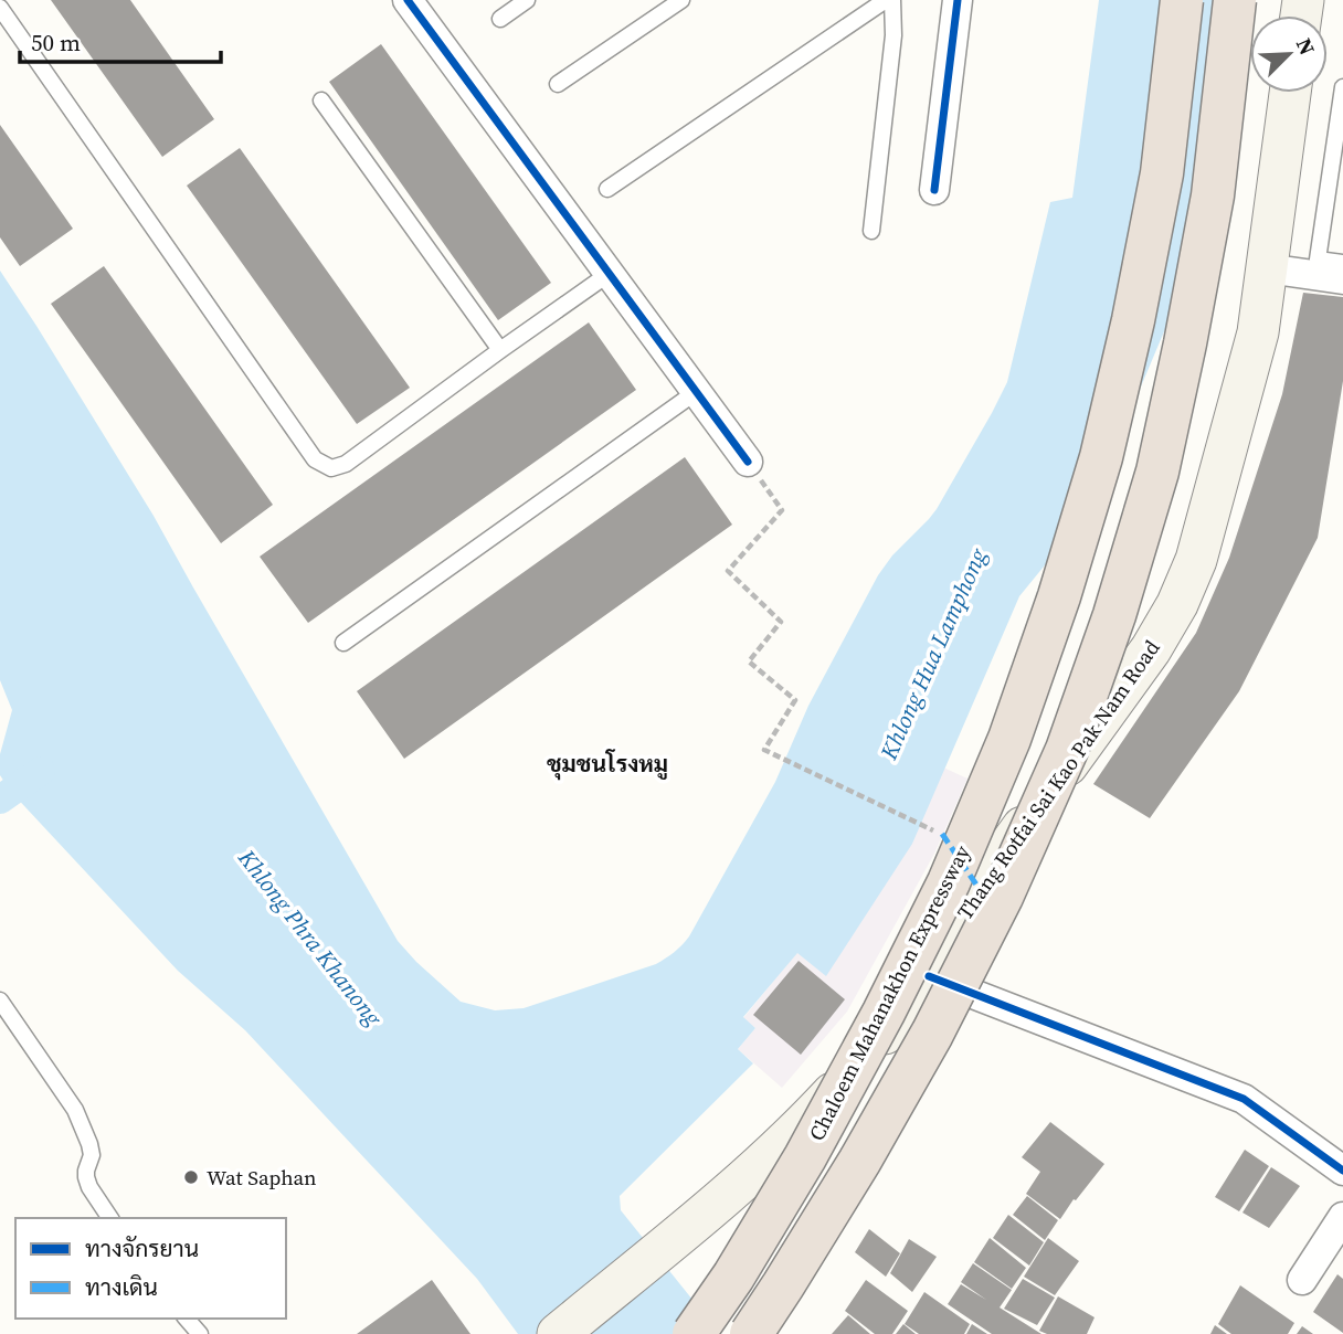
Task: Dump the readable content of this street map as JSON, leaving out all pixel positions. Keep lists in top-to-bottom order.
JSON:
{
  "streets": {
    "highway": ["Chaloem Mahanakhon Expressway"],
    "main road": ["Thang Rotfai Sai Kao Pak Nam Road"]
  },
  "districts": ["ชุมชนโรงหมู"],
  "water": ["Khlong Hua Lamphong", "Khlong Phra Khanong"],
  "places": ["Wat Saphan"],
  "legend": ["ทางจักรยาน", "ทางเดิน"],
  "scale_bar": "50 m",
  "north": "top right"
}
